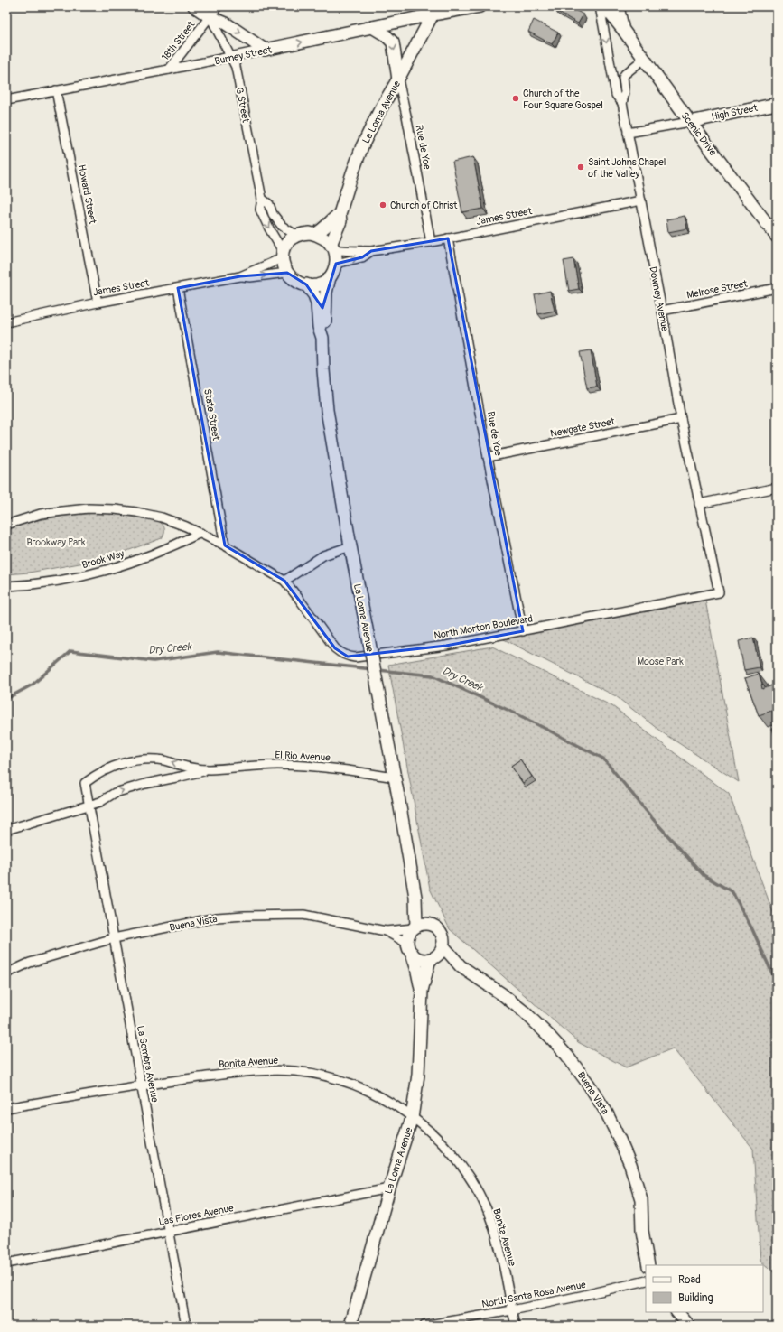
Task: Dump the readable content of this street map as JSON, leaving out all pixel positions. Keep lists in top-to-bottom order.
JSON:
{
  "streets": {
    "main road": [
      "Burney Street",
      "G Street",
      "La Loma Avenue",
      "High Street",
      "Scenic Drive",
      "Buena Vista"
    ],
    "street": [
      "18th Street",
      "Rue de Yoe",
      "Howard Street",
      "James Street",
      "Melrose Street",
      "Downey Avenue",
      "State Street",
      "Newgate Street",
      "Brook Way",
      "North Morton Boulevard",
      "El Rio Avenue",
      "Bonita Avenue",
      "La Sombra Avenue",
      "Las Flores Avenue",
      "North Santa Rosa Avenue"
    ]
  },
  "crossings": [
    ["18th Street", "Burney Street"],
    ["18th Street", "G Street"],
    ["Burney Street", "G Street"],
    ["Burney Street", "La Loma Avenue"],
    ["Burney Street", "Howard Street"],
    ["G Street", "La Loma Avenue"],
    ["G Street", "James Street"],
    ["La Loma Avenue", "Rue de Yoe"],
    ["La Loma Avenue", "James Street"],
    ["La Loma Avenue", "El Rio Avenue"],
    ["La Loma Avenue", "Buena Vista"],
    ["La Loma Avenue", "Bonita Avenue"],
    ["La Loma Avenue", "Las Flores Avenue"],
    ["High Street", "Scenic Drive"],
    ["High Street", "Downey Avenue"],
    ["Rue de Yoe", "James Street"],
    ["Rue de Yoe", "Newgate Street"],
    ["Rue de Yoe", "North Morton Boulevard"],
    ["Howard Street", "James Street"],
    ["James Street", "Downey Avenue"],
    ["James Street", "State Street"],
    ["Melrose Street", "Downey Avenue"],
    ["Downey Avenue", "Newgate Street"],
    ["Downey Avenue", "North Morton Boulevard"],
    ["State Street", "North Morton Boulevard"],
    ["Brook Way", "North Morton Boulevard"],
    ["El Rio Avenue", "La Sombra Avenue"],
    ["Buena Vista", "La Sombra Avenue"],
    ["Bonita Avenue", "La Sombra Avenue"],
    ["Bonita Avenue", "North Santa Rosa Avenue"],
    ["La Sombra Avenue", "Las Flores Avenue"]
  ],
  "water": ["Dry Creek"],
  "parks": ["Brookway Park", "Moose Park"],
  "places": ["Church of the Four Square Gospel", "Saint Johns Chapel of the Valley", "Church of Christ"],
  "legend": ["Road", "Building"]
}
